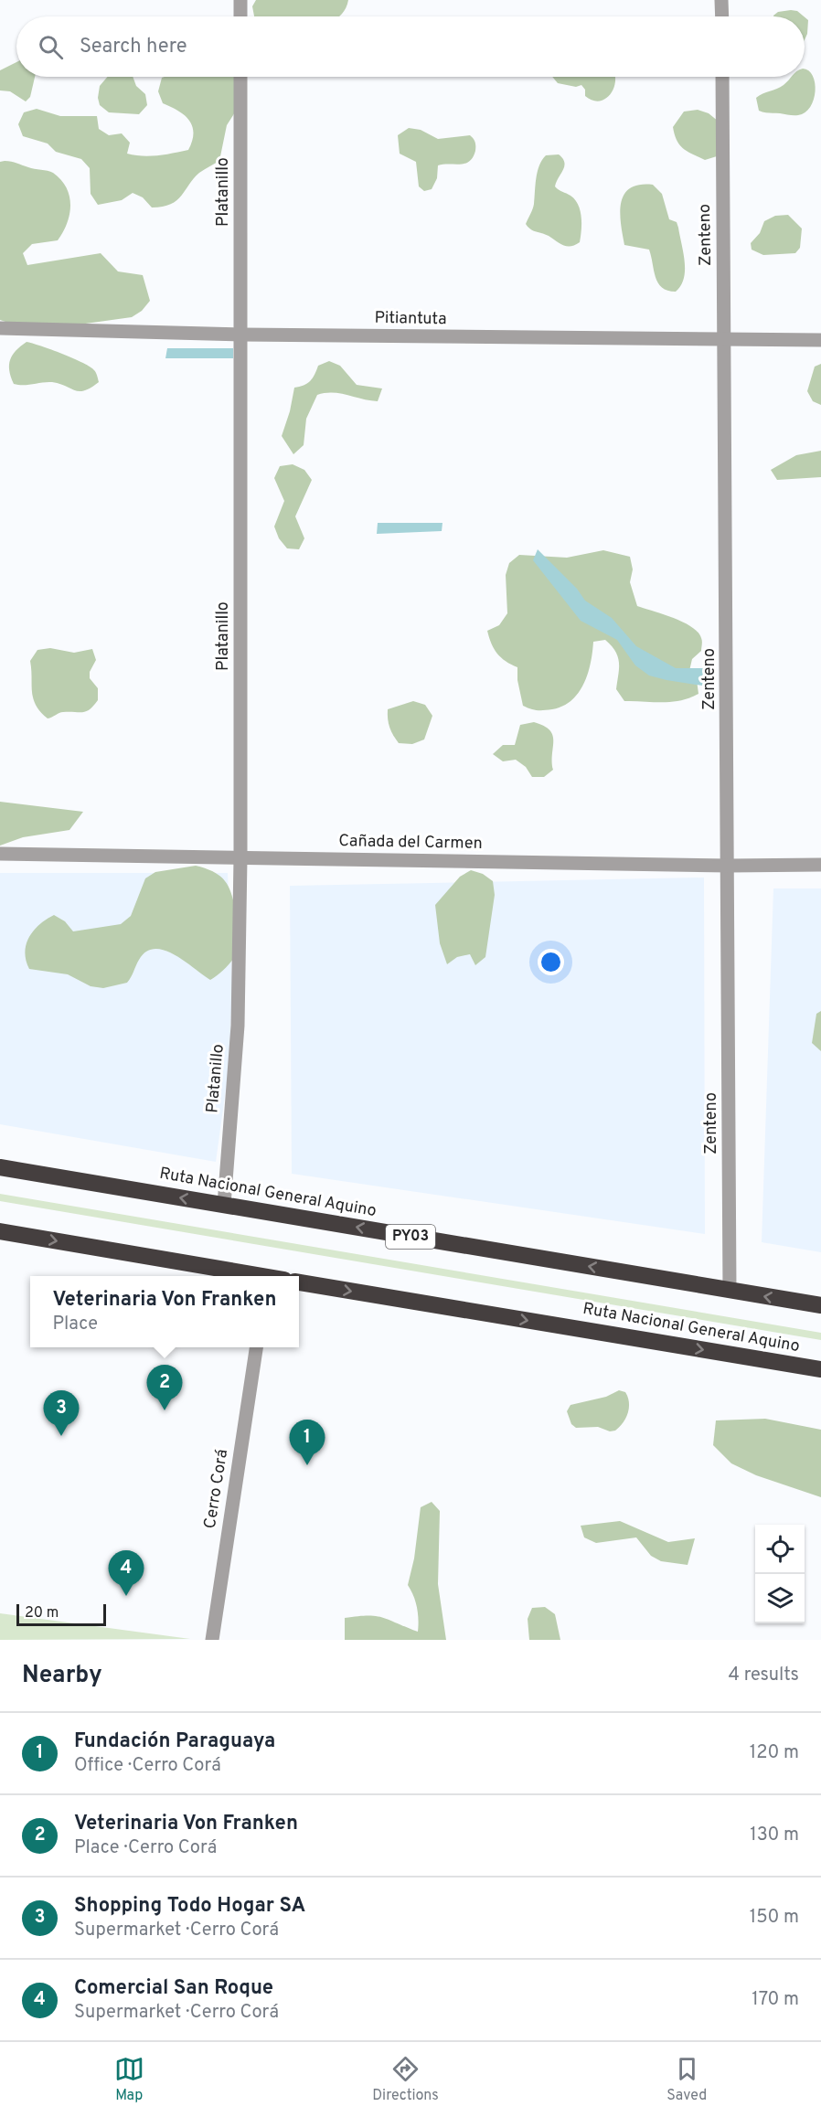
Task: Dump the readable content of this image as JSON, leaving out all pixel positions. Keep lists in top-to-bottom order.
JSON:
{
  "streets": {
    "highway": ["Ruta Nacional General Aquino", "PY03"],
    "street": [
      "Platanillo",
      "Zenteno",
      "Pitiantuta",
      "Cañada del Carmen",
      "Cerro Corá"
    ]
  },
  "crossings": [
    ["Platanillo", "Pitiantuta"],
    ["Platanillo", "Cañada del Carmen"],
    ["Platanillo", "Ruta Nacional General Aquino"],
    ["Zenteno", "Pitiantuta"],
    ["Zenteno", "Cañada del Carmen"],
    ["Zenteno", "Ruta Nacional General Aquino"]
  ],
  "scale_bar": "20 m",
  "page": {
    "search": "Search here",
    "popup": ["Veterinaria Von Franken", "Place"],
    "pins": [
      "2",
      "3",
      "1",
      "4"
    ],
    "scale": "20 m",
    "heading": ["Nearby", "4 results"],
    "list": [
      {
        "mark": "1",
        "name": "Fundación Paraguaya",
        "note": "Office · Cerro Corá",
        "value": "120 m"
      },
      {
        "mark": "2",
        "name": "Veterinaria Von Franken",
        "note": "Place · Cerro Corá",
        "value": "130 m"
      },
      {
        "mark": "3",
        "name": "Shopping Todo Hogar SA",
        "note": "Supermarket · Cerro Corá",
        "value": "150 m"
      },
      {
        "mark": "4",
        "name": "Comercial San Roque",
        "note": "Supermarket · Cerro Corá",
        "value": "170 m"
      }
    ],
    "nav": ["Map", "Directions", "Saved"]
  }
}
